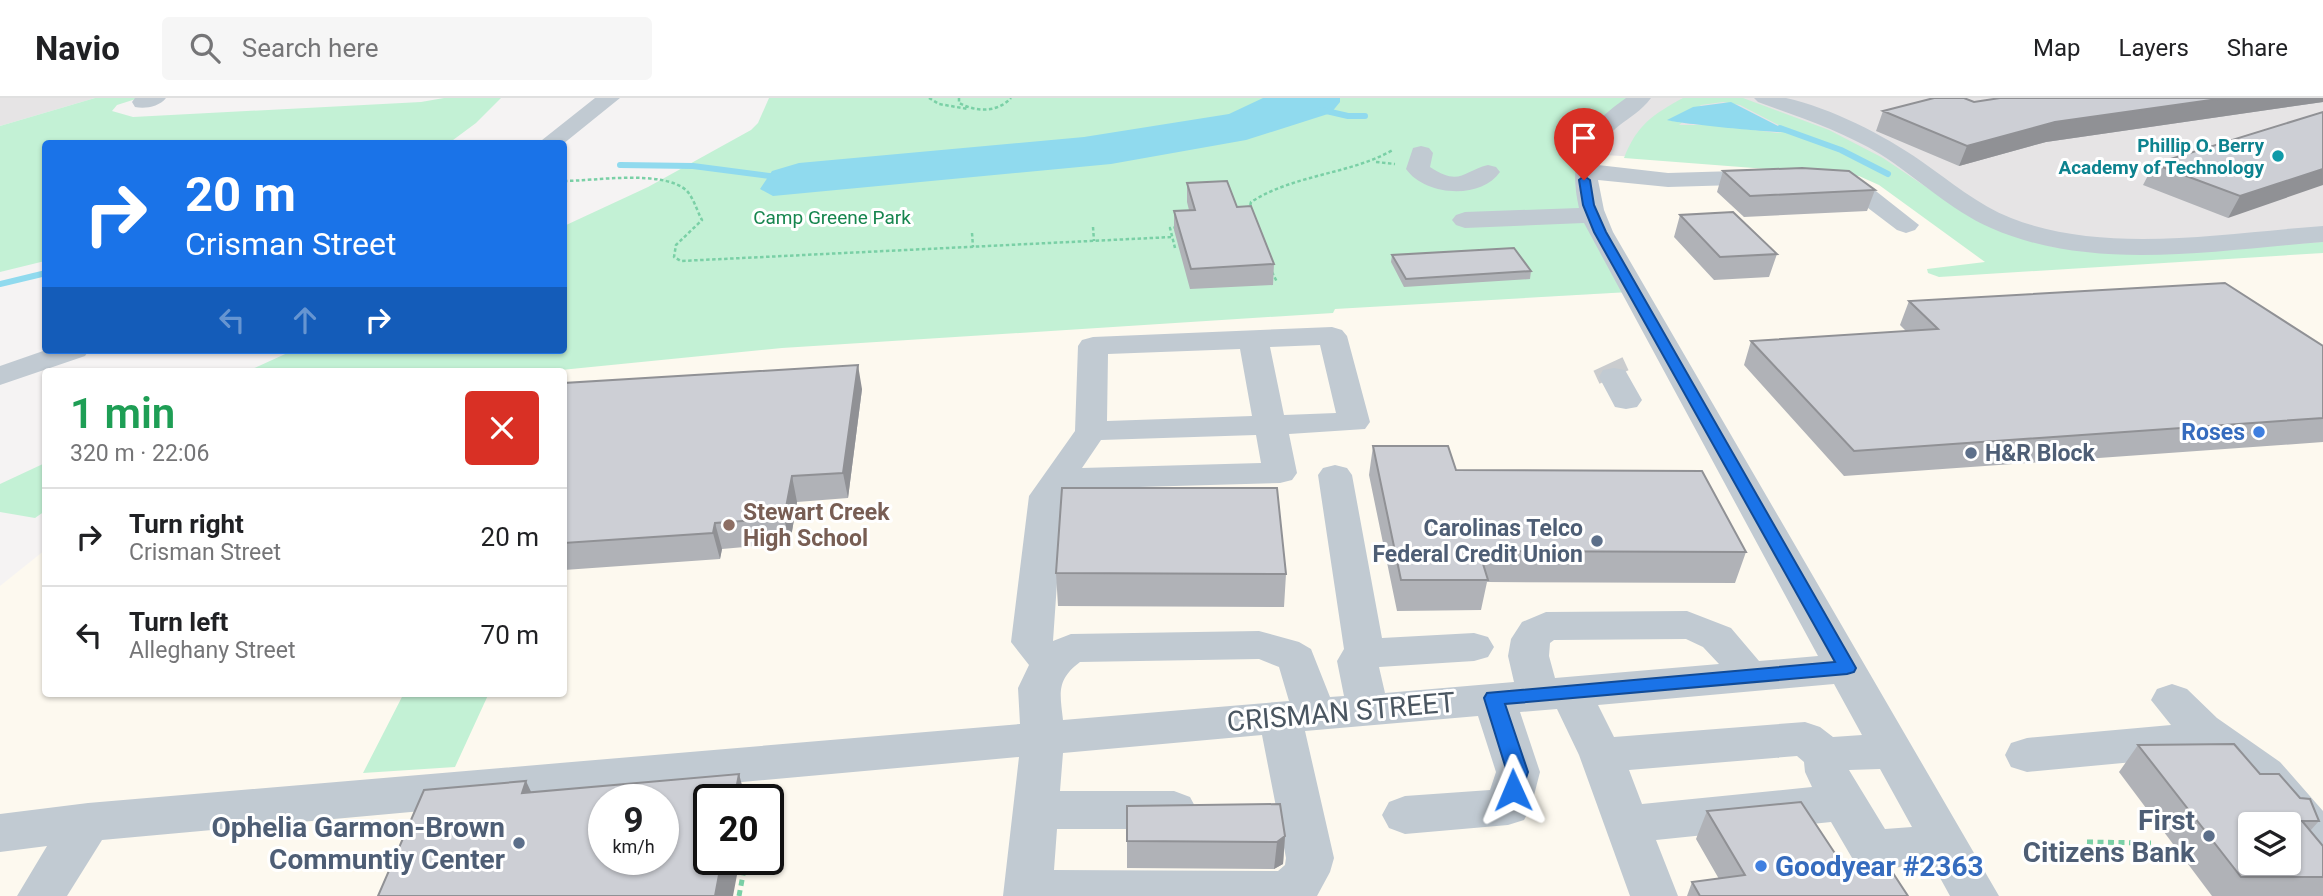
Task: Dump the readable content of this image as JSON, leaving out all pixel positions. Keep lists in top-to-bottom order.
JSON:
{
  "streets": {
    "street": ["CRISMAN STREET"]
  },
  "parks": ["Camp Greene Park"],
  "places": [
    "Phillip O. Berry Academy of Technology",
    "Roses",
    "H&R Block",
    "Stewart Creek High School",
    "Carolinas Telco Federal Credit Union",
    "First Citizens Bank",
    "Ophelia Garmon-Brown Communtiy Center",
    "Goodyear #2363"
  ],
  "page": {
    "header": "Navio",
    "search": "Search here",
    "nav": ["Map", "Layers", "Share"],
    "turn": ["20 m", "Crisman Street"],
    "heading": ["1 min", "320 m · 22:06"],
    "list": [
      {
        "name": "Turn right",
        "note": "Crisman Street",
        "value": "20 m"
      },
      {
        "name": "Turn left",
        "note": "Alleghany Street",
        "value": "70 m"
      }
    ],
    "speed": "9 km/h",
    "limit": "20"
  }
}
